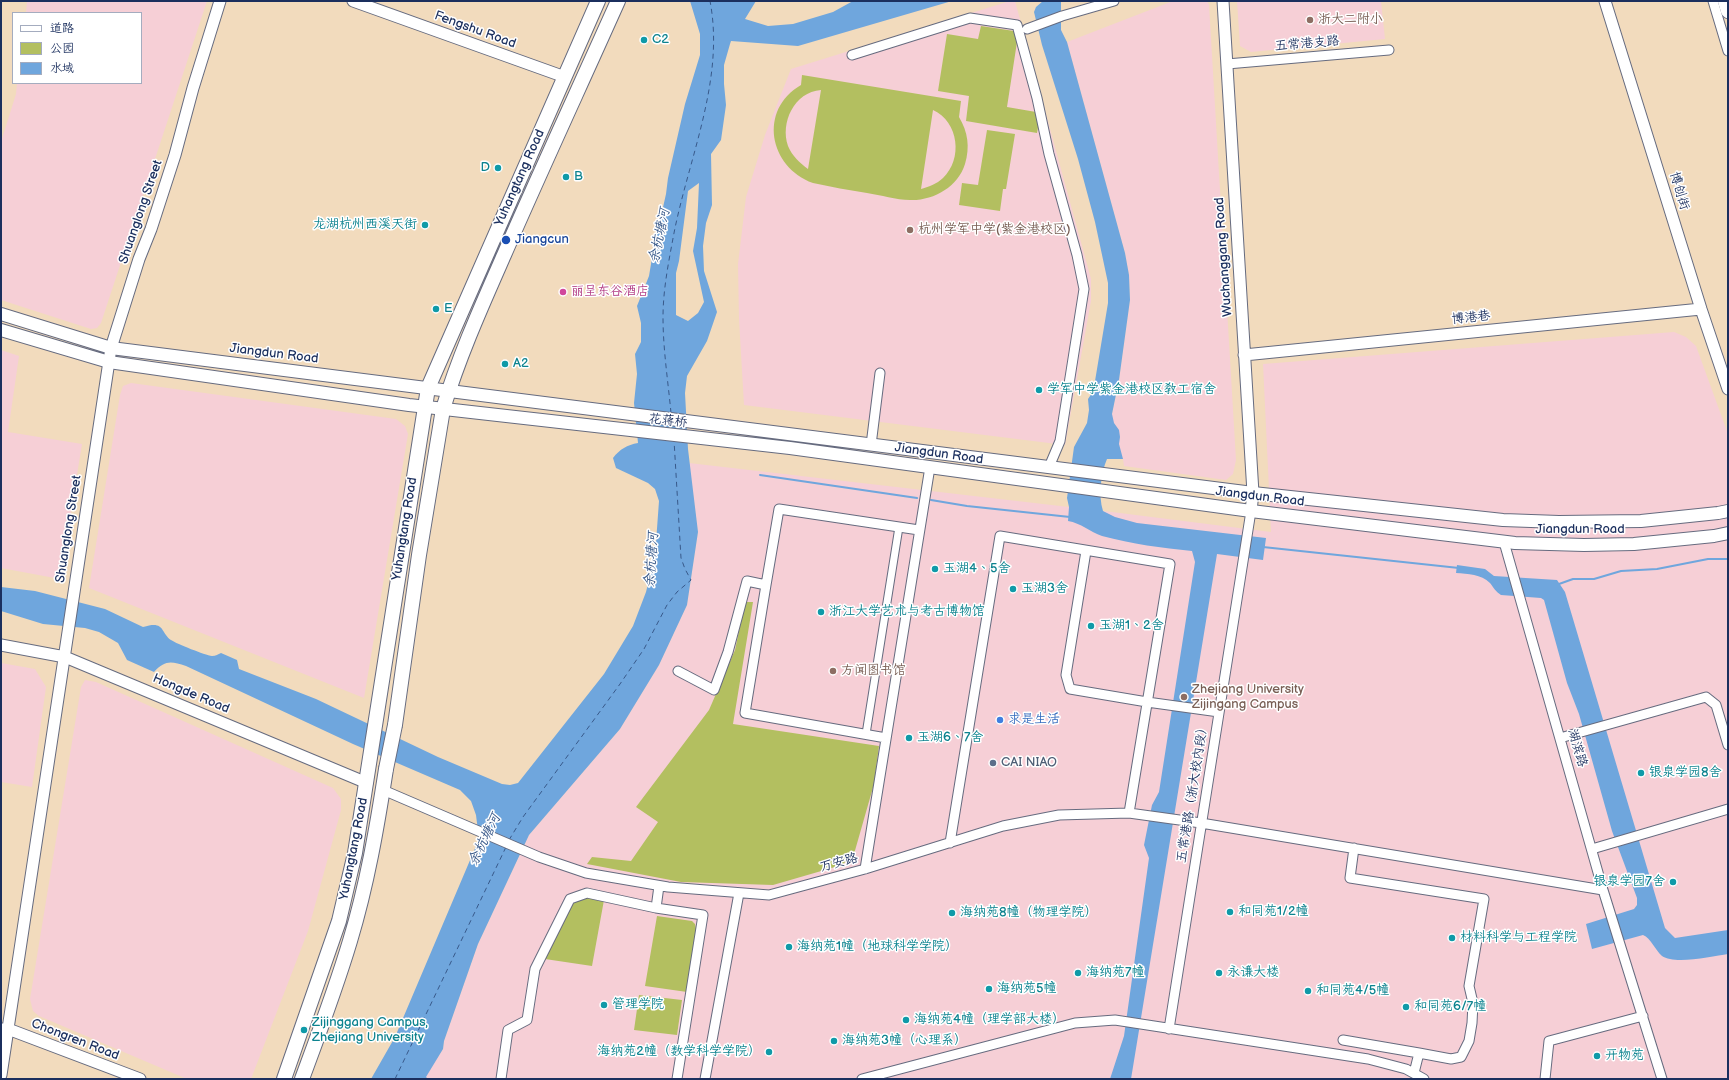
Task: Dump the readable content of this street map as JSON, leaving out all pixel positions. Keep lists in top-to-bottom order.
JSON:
{
  "streets": {
    "main road": ["Yuhangtang Road", "Jiangdun Road", "花蒋桥"],
    "street": [
      "Fengshu Road",
      "五常港支路",
      "博创街",
      "Shuanglong Street",
      "Wuchanggang Road",
      "博港巷",
      "Hongde Road",
      "湖滨路",
      "五常港路（浙大校内段）",
      "万安路",
      "Chongren Road"
    ]
  },
  "crossings": [
    ["Fengshu Road", "Yuhangtang Road"],
    ["五常港支路", "Wuchanggang Road"],
    ["Yuhangtang Road", "Jiangdun Road"],
    ["Yuhangtang Road", "花蒋桥"],
    ["Yuhangtang Road", "Hongde Road"],
    ["Yuhangtang Road", "万安路"],
    ["博创街", "博港巷"],
    ["Shuanglong Street", "Jiangdun Road"],
    ["Shuanglong Street", "Hongde Road"],
    ["Shuanglong Street", "Chongren Road"],
    ["Wuchanggang Road", "博港巷"],
    ["Wuchanggang Road", "Jiangdun Road"],
    ["Wuchanggang Road", "五常港路（浙大校内段）"],
    ["Jiangdun Road", "花蒋桥"],
    ["Jiangdun Road", "湖滨路"],
    ["Jiangdun Road", "五常港路（浙大校内段）"],
    ["五常港路（浙大校内段）", "万安路"]
  ],
  "water": ["余杭塘河"],
  "places": [
    "浙大二附小",
    "C2",
    "D",
    "B",
    "龙湖杭州西溪天街",
    "杭州学军中学(紫金港校区)",
    "Jiangcun",
    "丽呈东谷酒店",
    "E",
    "A2",
    "学军中学紫金港校区教工宿舍",
    "玉湖4、5舍",
    "玉湖3舍",
    "浙江大学艺术与考古博物馆",
    "玉湖1、2舍",
    "方闻图书馆",
    "Zhejiang University Zijingang Campus",
    "求是生活",
    "玉湖6、7舍",
    "CAI NIAO",
    "银泉学园8舍",
    "银泉学园7舍",
    "和同苑1/2幢",
    "海纳苑8幢（物理学院）",
    "材料科学与工程学院",
    "海纳苑1幢（地球科学学院）",
    "海纳苑7幢",
    "永谦大楼",
    "海纳苑5幢",
    "和同苑4/5幢",
    "管理学院",
    "和同苑6/7幢",
    "海纳苑4幢（理学部大楼）",
    "Zijinggang Campus, Zhejiang University",
    "海纳苑3幢（心理系）",
    "海纳苑2幢（数学科学学院）",
    "开物苑"
  ],
  "legend": ["道路", "公园", "水域"]
}
